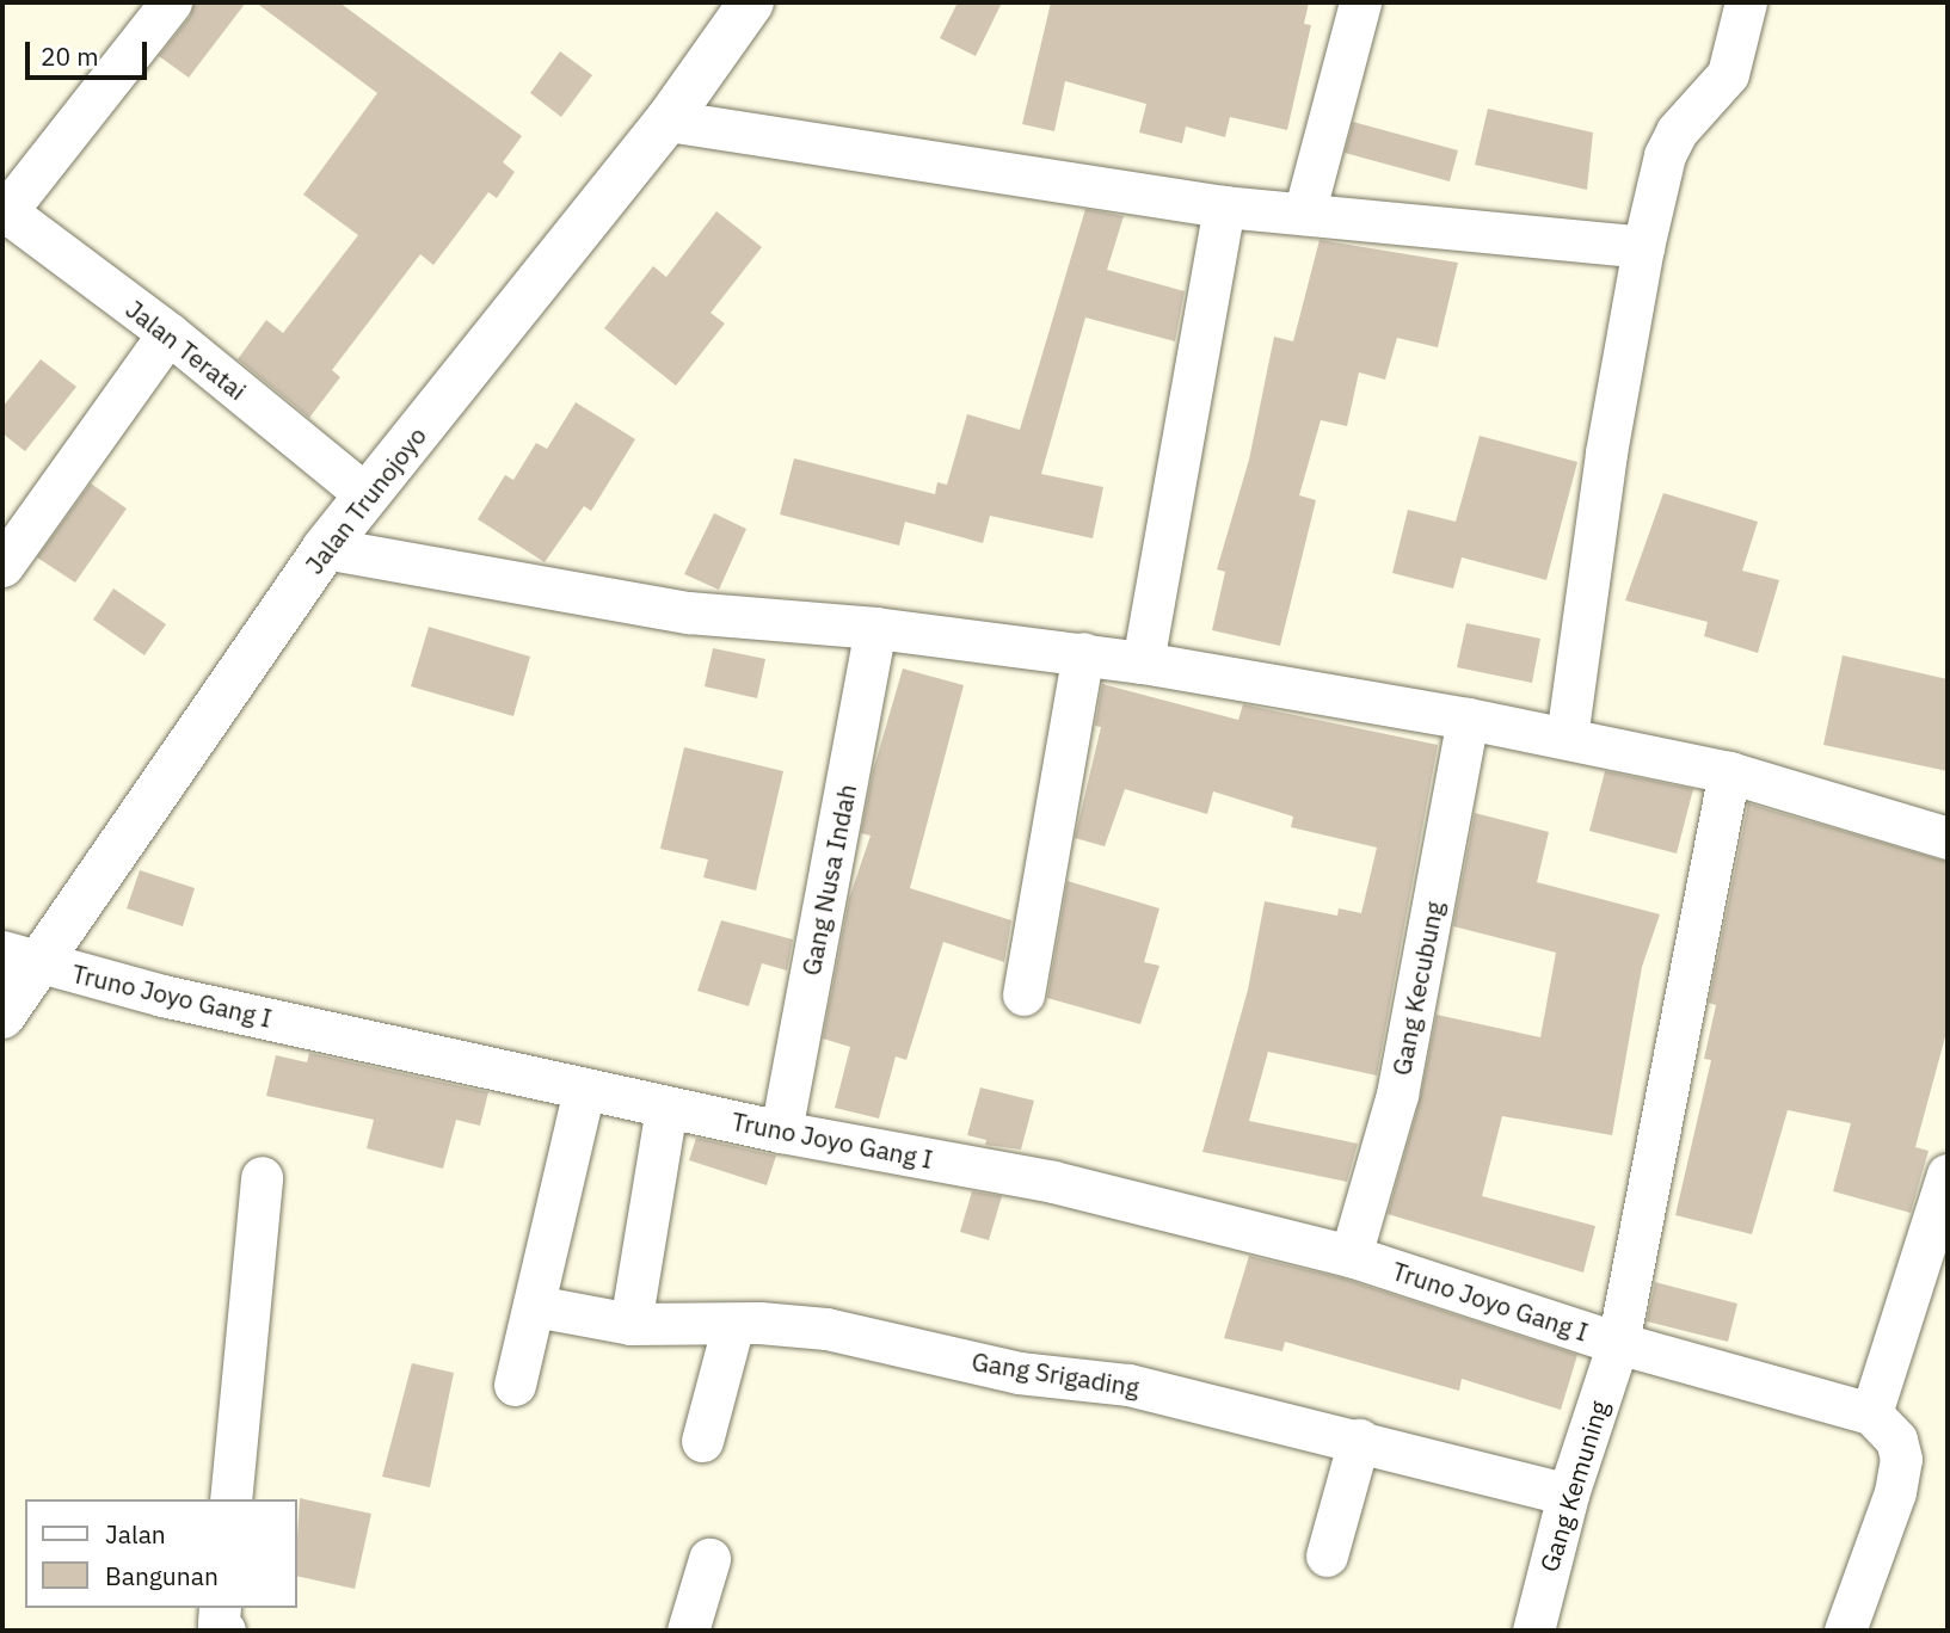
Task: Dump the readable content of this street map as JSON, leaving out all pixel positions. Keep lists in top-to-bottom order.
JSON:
{
  "streets": {
    "main road": ["Jalan Trunojoyo"],
    "street": [
      "Jalan Teratai",
      "Gang Nusa Indah",
      "Gang Kecubung",
      "Truno Joyo Gang I",
      "Gang Srigading",
      "Gang Kemuning"
    ]
  },
  "crossings": [
    ["Jalan Teratai", "Jalan Trunojoyo"],
    ["Jalan Trunojoyo", "Truno Joyo Gang I"],
    ["Gang Nusa Indah", "Truno Joyo Gang I"],
    ["Gang Kecubung", "Truno Joyo Gang I"],
    ["Truno Joyo Gang I", "Gang Kemuning"],
    ["Gang Srigading", "Gang Kemuning"]
  ],
  "legend": ["Jalan", "Bangunan"],
  "scale_bar": "20 m"
}
